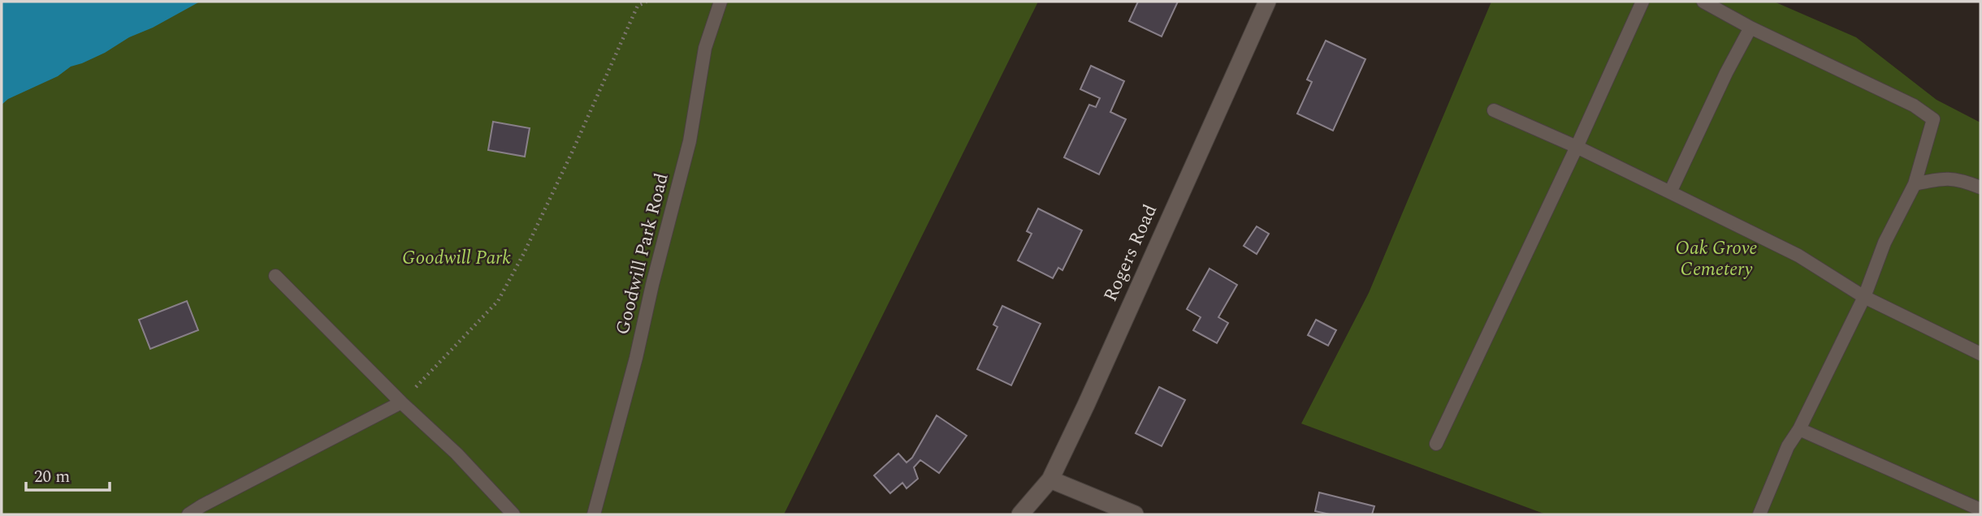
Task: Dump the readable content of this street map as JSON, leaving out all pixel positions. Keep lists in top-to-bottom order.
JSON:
{
  "streets": {
    "street": ["Rogers Road"],
    "lane": ["Goodwill Park Road"]
  },
  "parks": ["Oak Grove Cemetery", "Goodwill Park"],
  "scale_bar": "20 m"
}
